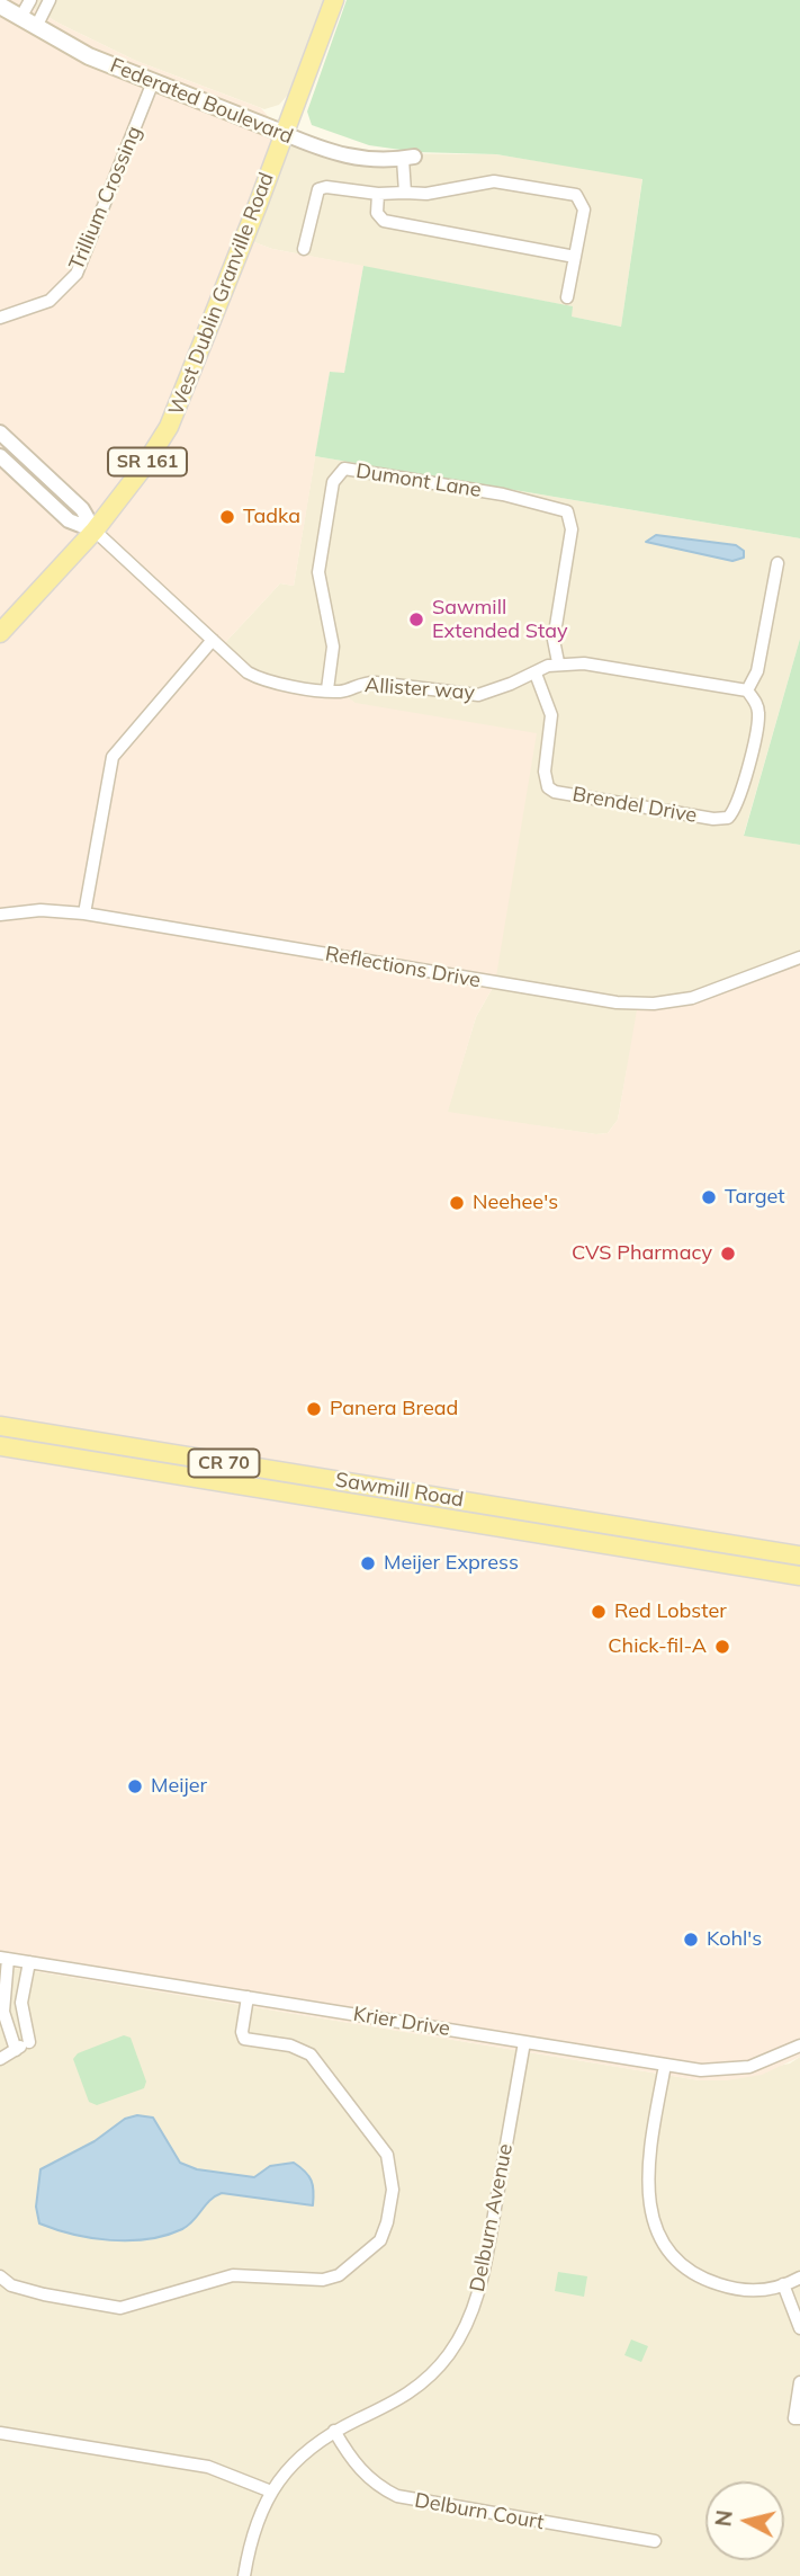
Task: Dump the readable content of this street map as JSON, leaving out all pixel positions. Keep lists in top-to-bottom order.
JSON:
{
  "streets": {
    "main road": [
      "Federated Boulevard",
      "West Dublin Granville Road",
      "SR 161",
      "CR 70",
      "Sawmill Road"
    ],
    "street": [
      "Trillium Crossing",
      "Dumont Lane",
      "Allister way",
      "Brendel Drive",
      "Reflections Drive",
      "Krier Drive",
      "Delburn Avenue",
      "Delburn Court"
    ]
  },
  "crossings": [
    ["Federated Boulevard", "Trillium Crossing"],
    ["Federated Boulevard", "West Dublin Granville Road"],
    ["West Dublin Granville Road", "Allister way"],
    ["Dumont Lane", "Allister way"],
    ["Allister way", "Brendel Drive"],
    ["Krier Drive", "Delburn Avenue"],
    ["Delburn Avenue", "Delburn Court"]
  ],
  "places": [
    "Tadka",
    "Sawmill Extended Stay",
    "Target",
    "Neehee's",
    "CVS Pharmacy",
    "Panera Bread",
    "Meijer Express",
    "Red Lobster",
    "Chick-fil-A",
    "Meijer",
    "Kohl's"
  ],
  "north": "left"
}
